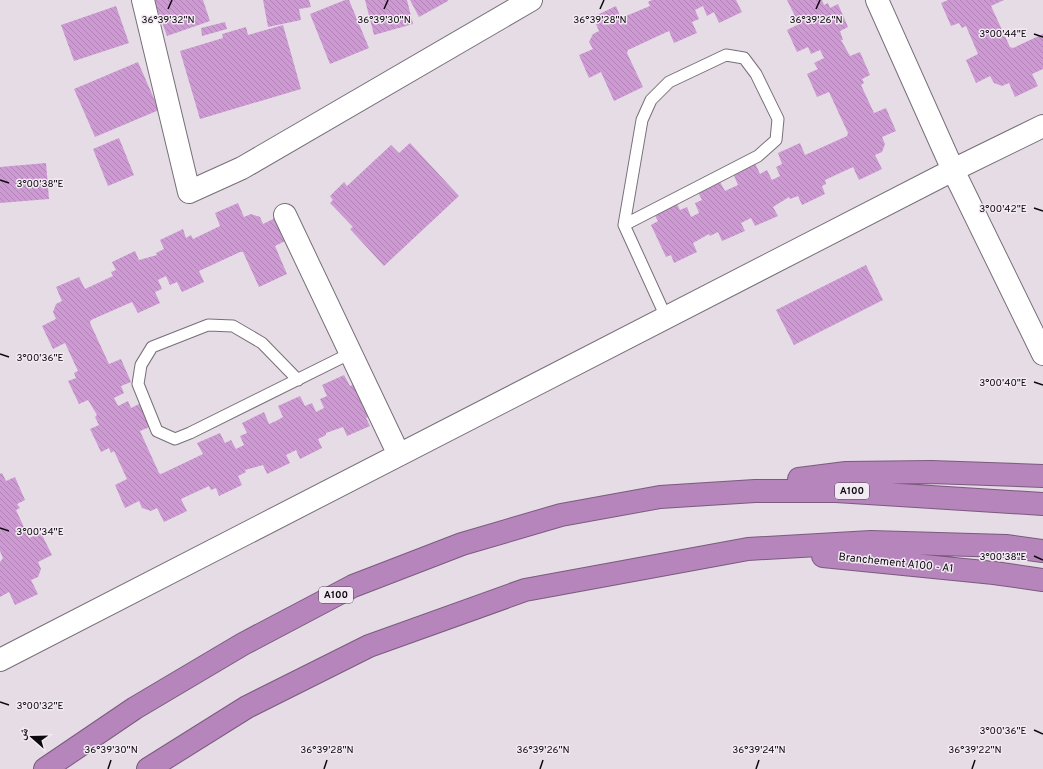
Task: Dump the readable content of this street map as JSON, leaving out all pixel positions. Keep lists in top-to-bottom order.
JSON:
{
  "streets": {
    "highway": ["A100", "Branchement A100 - A1"]
  },
  "north": "left",
  "coordinates": [
    "36°39'32\"N",
    "36°39'30\"N",
    "36°39'28\"N",
    "36°39'26\"N",
    "3°00'44\"E",
    "3°00'38\"E",
    "3°00'42\"E",
    "3°00'36\"E",
    "3°00'40\"E",
    "3°00'34\"E",
    "3°00'32\"E",
    "36°39'24\"N",
    "36°39'22\"N"
  ]
}
